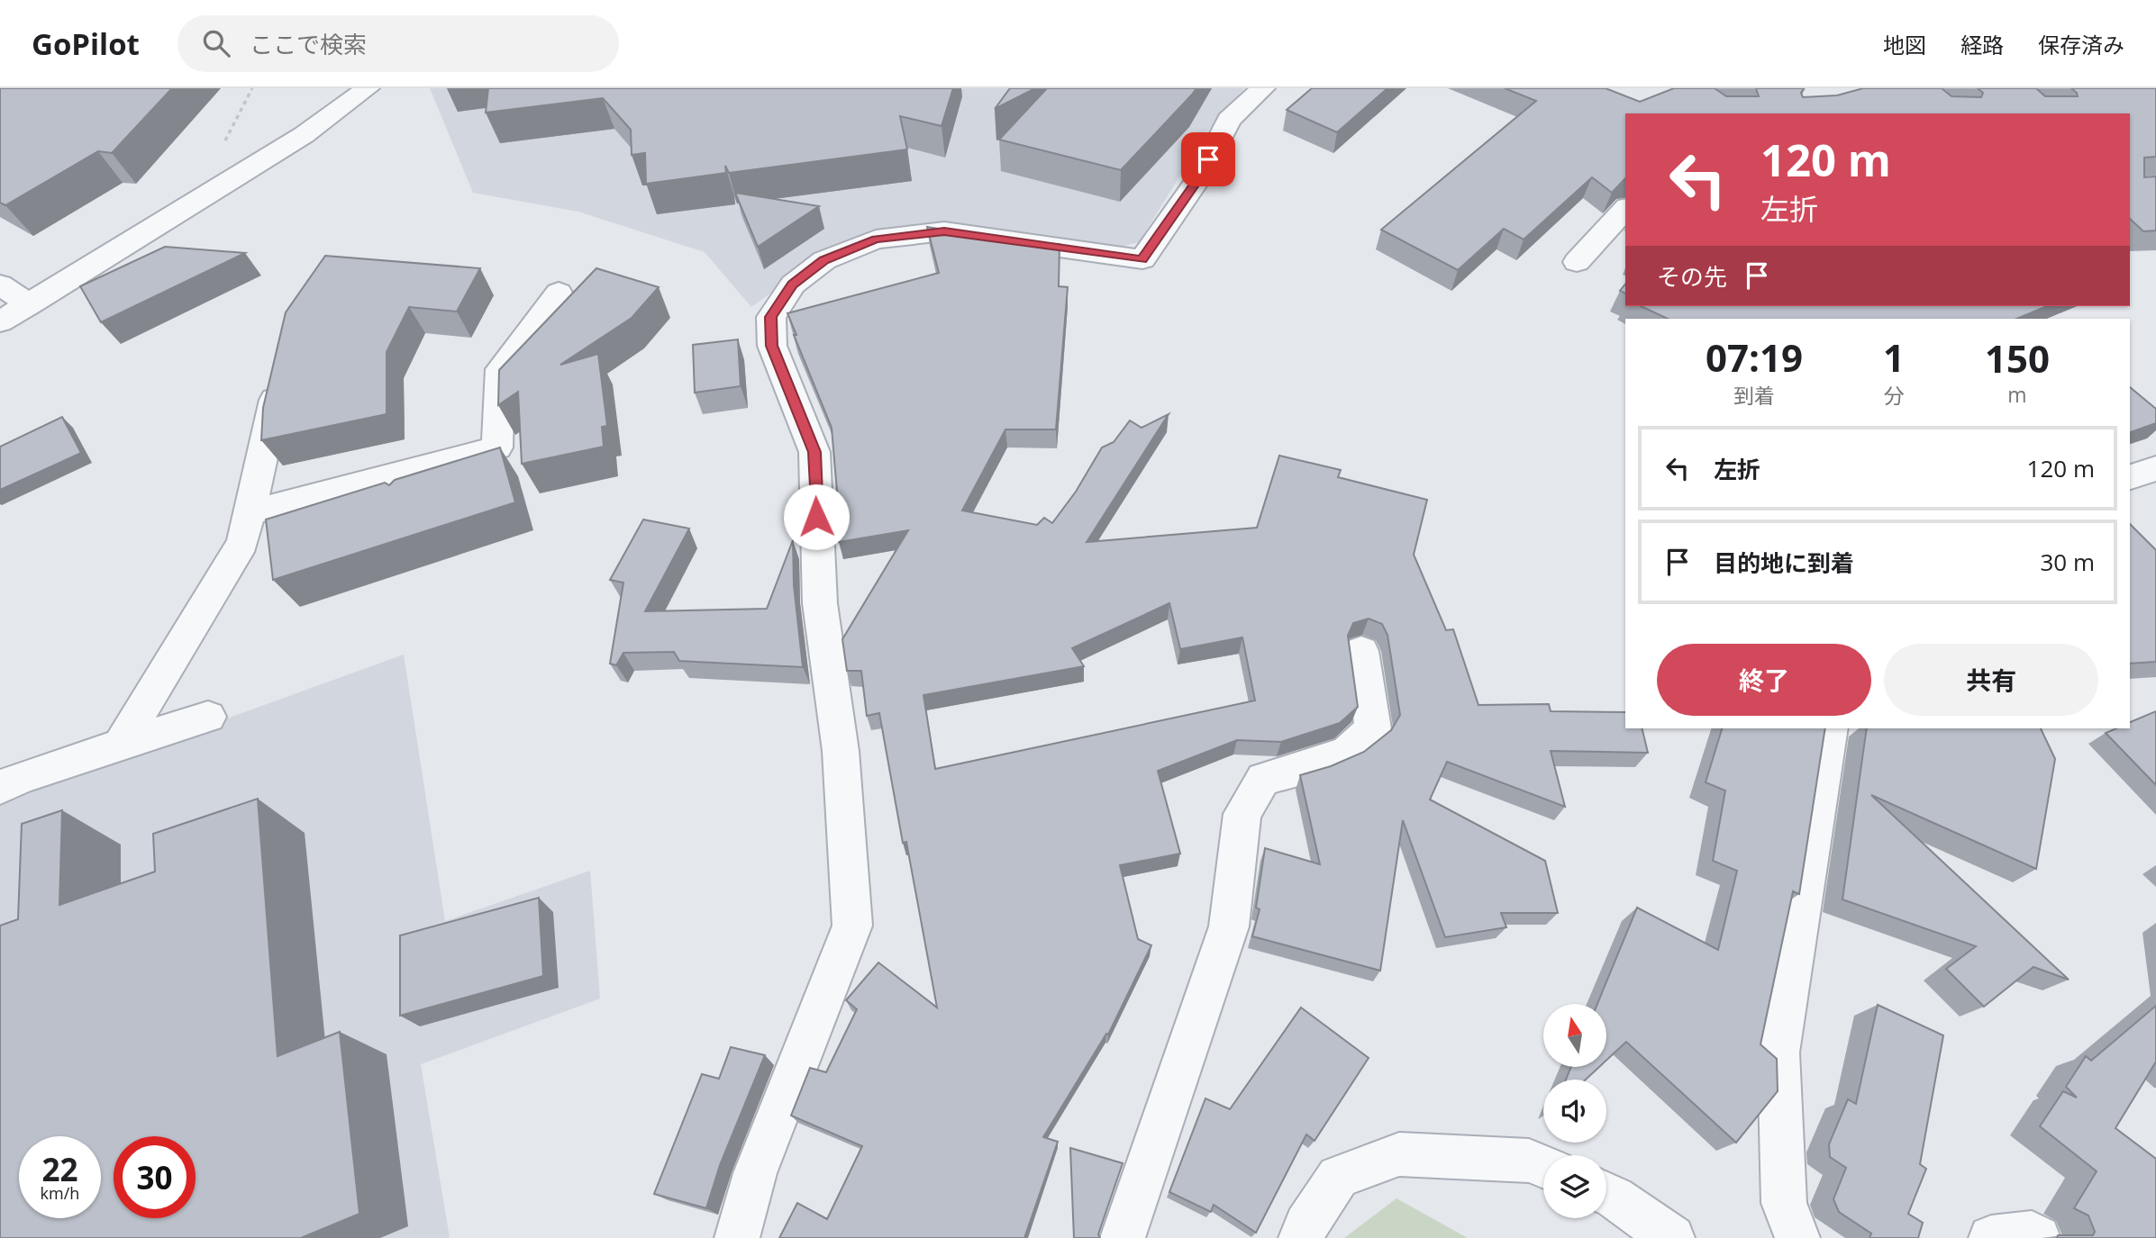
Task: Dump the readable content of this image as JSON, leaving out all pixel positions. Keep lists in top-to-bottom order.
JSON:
{
  "north": "top",
  "page": {
    "header": "GoPilot",
    "search": "ここで検索",
    "nav": ["地図", "経路", "保存済み"],
    "turn": ["120 m", "左折"],
    "then": "その先",
    "eta": [
      "07:19",
      "到着",
      "1",
      "分",
      "150",
      "m"
    ],
    "list": [
      {
        "name": "左折",
        "value": "120 m"
      },
      {
        "name": "目的地に到着",
        "value": "30 m"
      }
    ],
    "buttons": ["終了", "共有"],
    "speed": "22 km/h",
    "limit": "30"
  }
}
